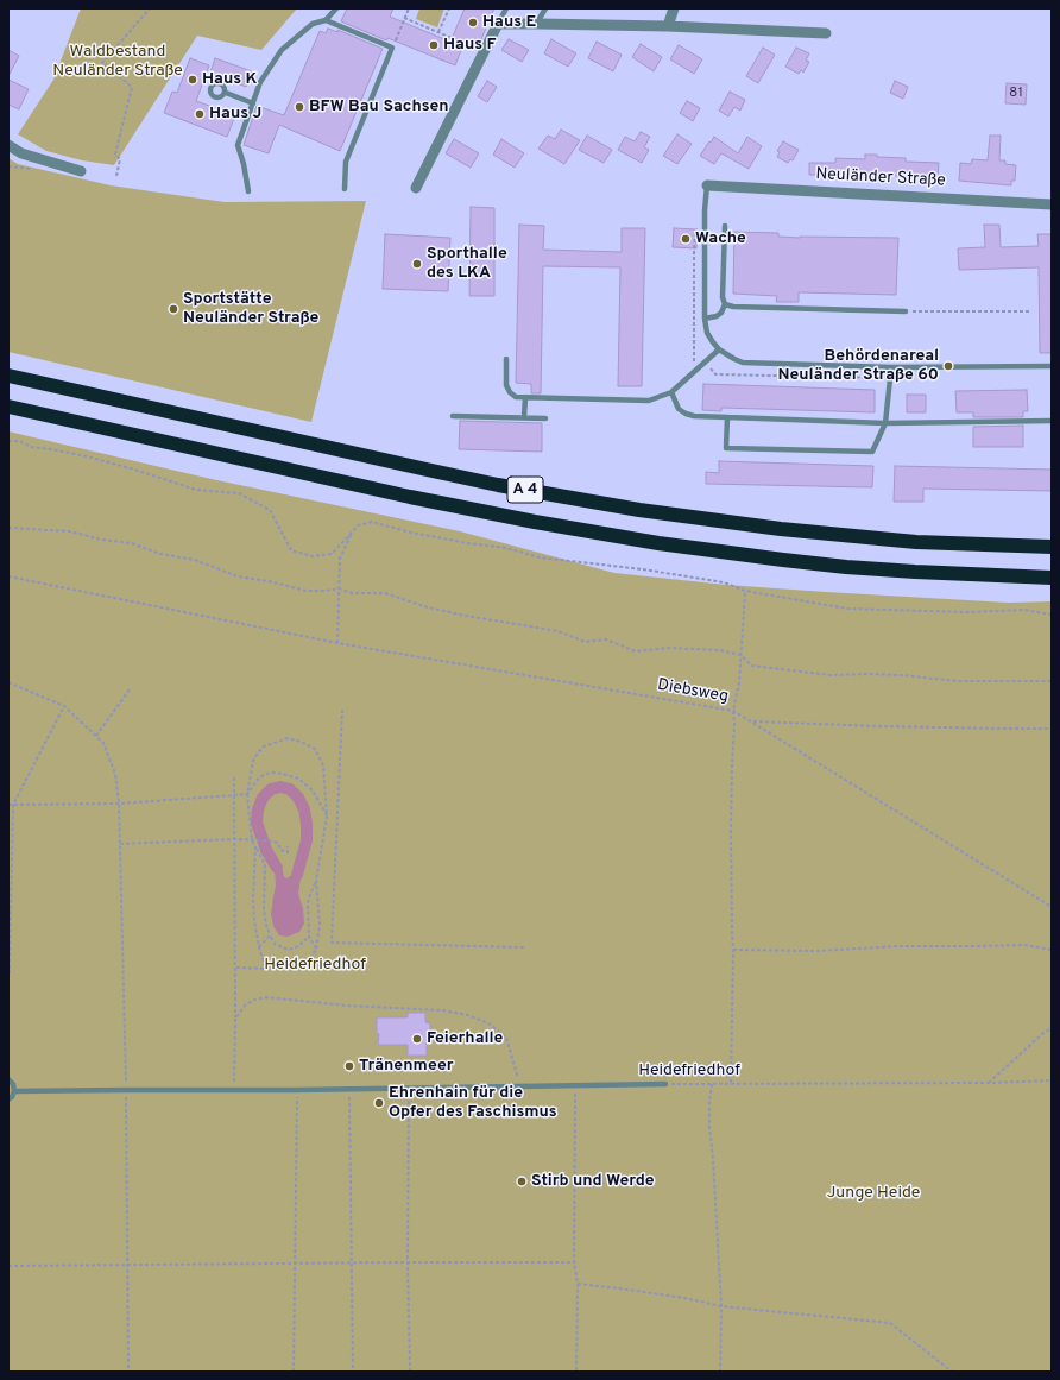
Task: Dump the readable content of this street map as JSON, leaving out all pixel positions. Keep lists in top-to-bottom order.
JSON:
{
  "streets": {
    "highway": ["A 4"],
    "street": ["Neuländer Straße"],
    "lane": ["Heidefriedhof"],
    "path": ["Diebsweg"]
  },
  "parks": ["Waldbestand Neuländer Straße", "Heidefriedhof", "Junge Heide"],
  "places": [
    "Haus E",
    "Haus F",
    "Haus K",
    "BFW Bau Sachsen",
    "Haus J",
    "Wache",
    "Sporthalle des LKA",
    "Sportstätte Neuländer Straße",
    "Behördenareal Neuländer Straße 60",
    "Feierhalle",
    "Tränenmeer",
    "Ehrenhain für die Opfer des Faschismus",
    "Stirb und Werde"
  ],
  "house_numbers": ["81"]
}
